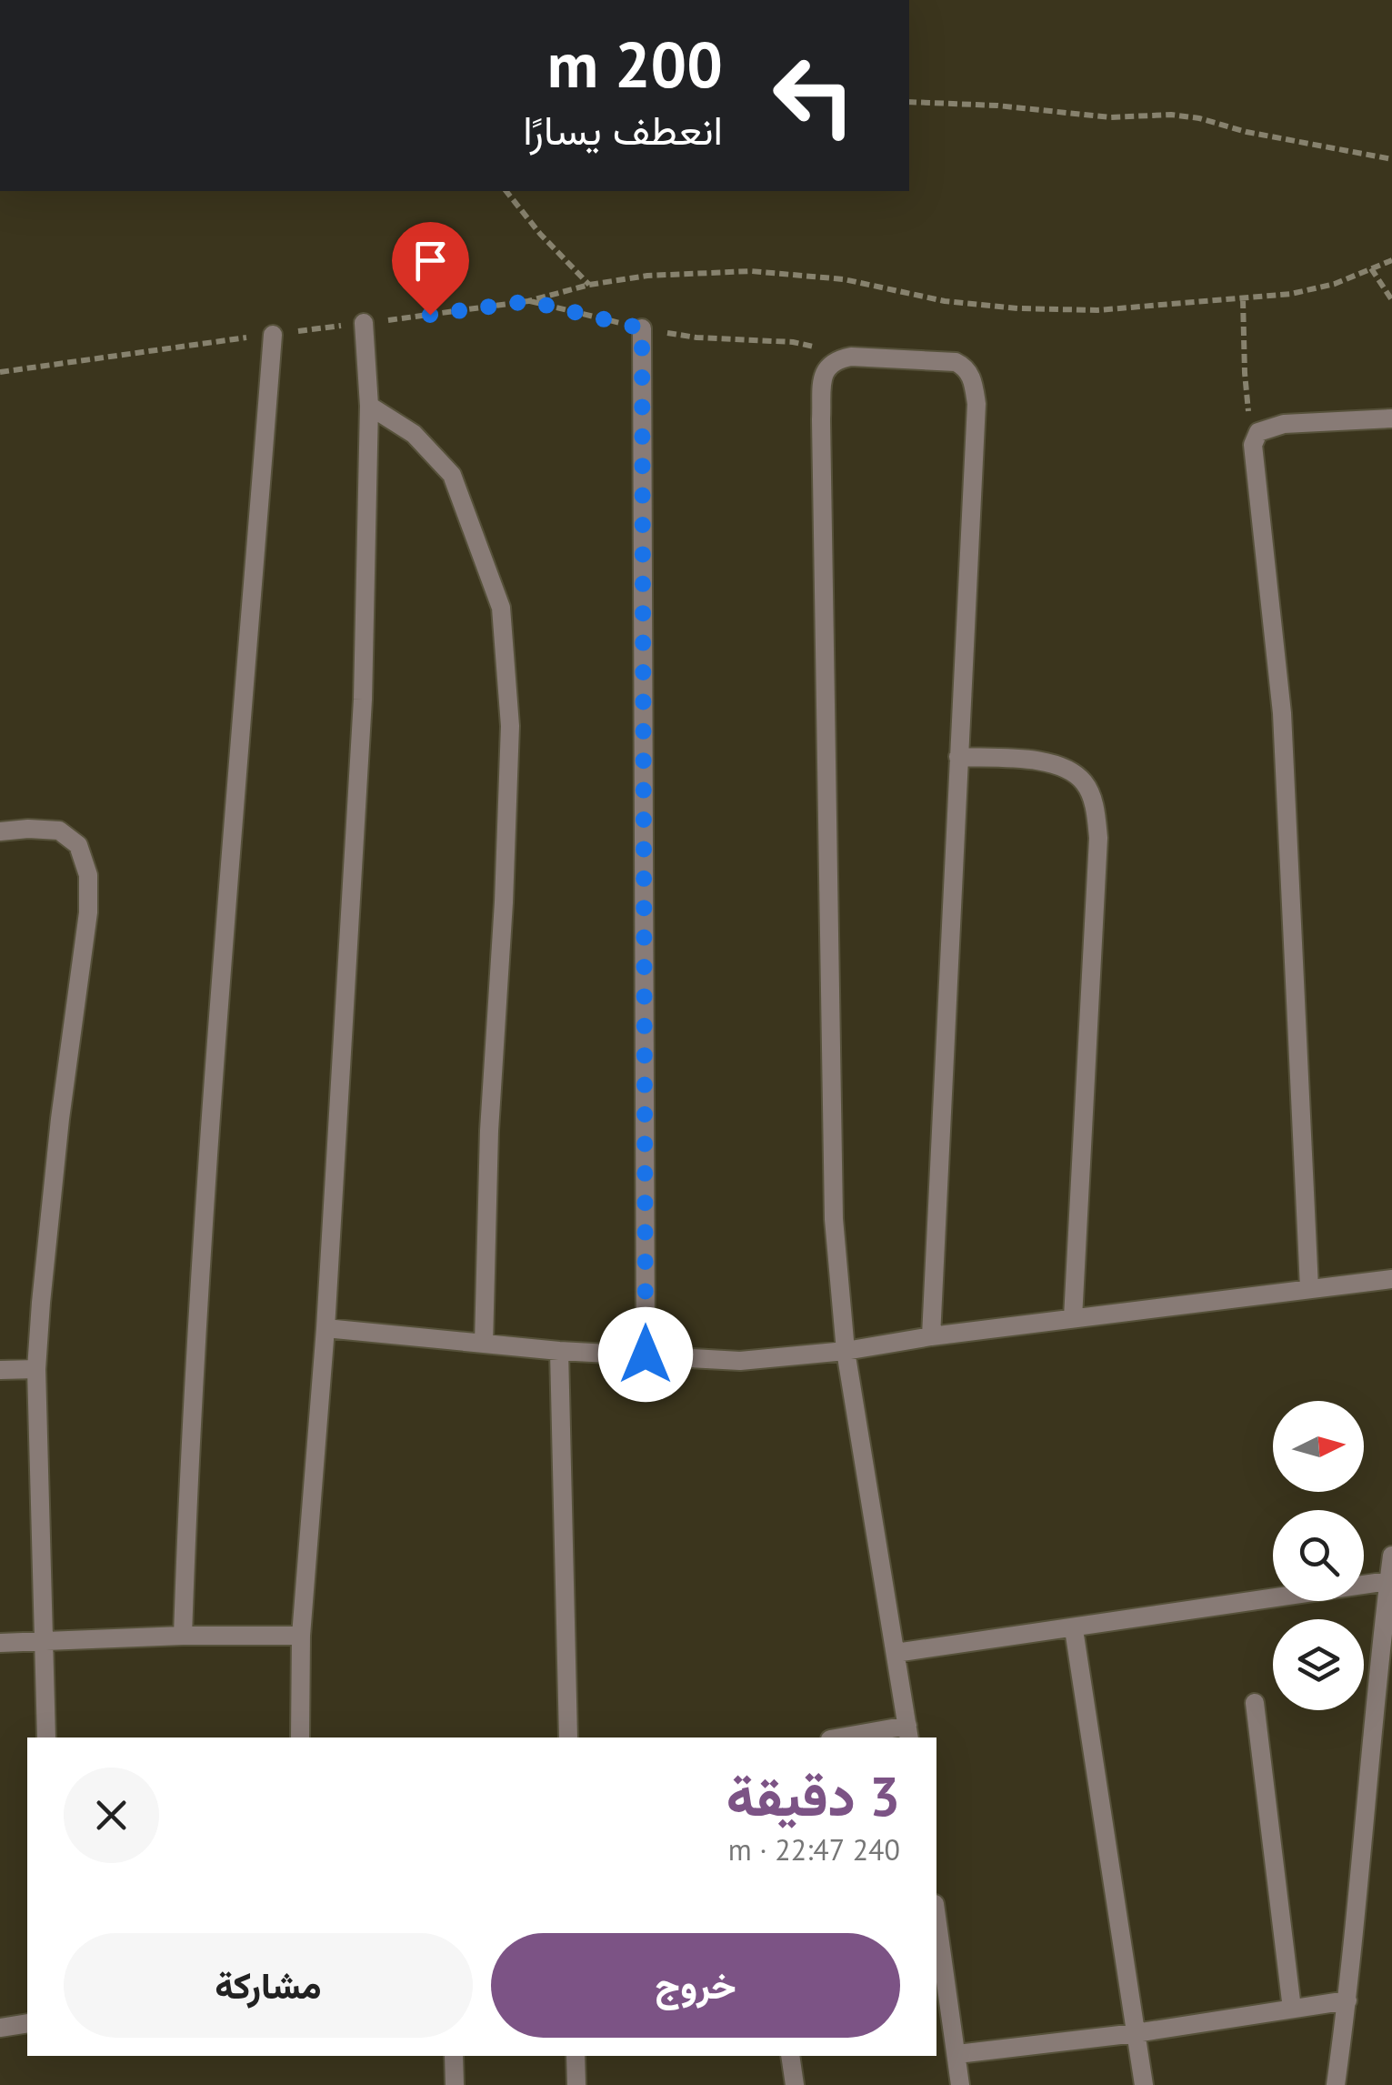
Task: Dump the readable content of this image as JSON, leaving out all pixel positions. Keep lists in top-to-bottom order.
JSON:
{
  "north": "right",
  "page": {
    "turn": ["200 m", "انعطف يسارًا"],
    "heading": ["3 دقيقة", "240 m · 22:47"],
    "buttons": ["خروج", "مشاركة"]
  }
}
